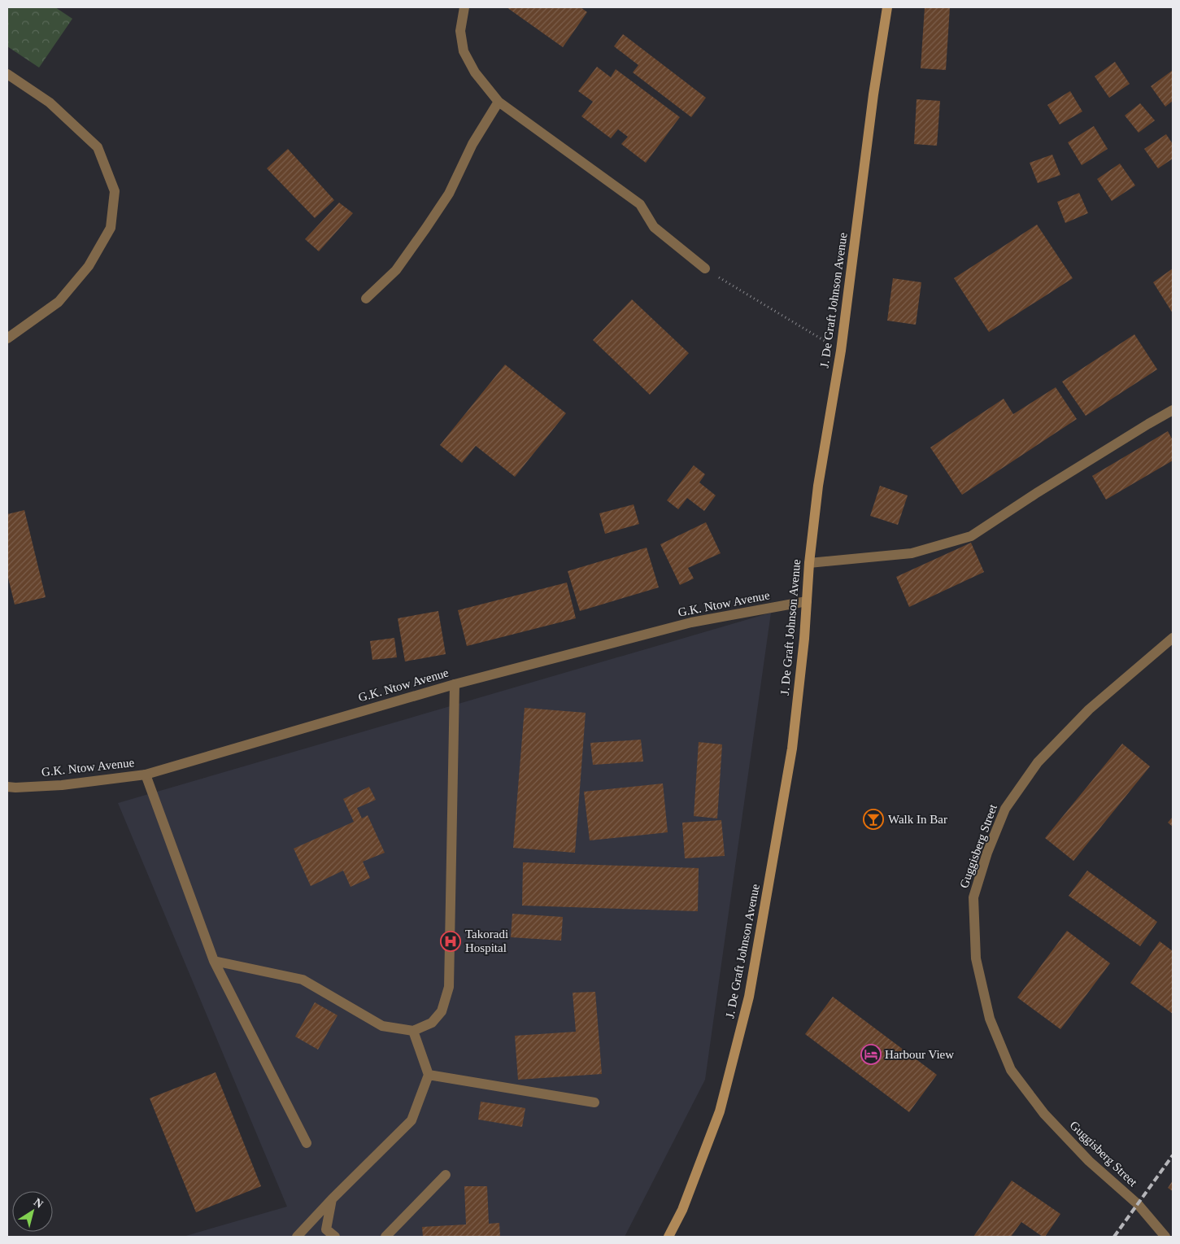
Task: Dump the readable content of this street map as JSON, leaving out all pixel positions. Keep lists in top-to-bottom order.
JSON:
{
  "streets": {
    "street": ["J. De Graft Johnson Avenue", "G.K. Ntow Avenue", "Guggisberg Street"]
  },
  "crossings": [
    ["J. De Graft Johnson Avenue", "G.K. Ntow Avenue"]
  ],
  "places": {
    "bar": ["Walk In Bar"],
    "hospital": ["Takoradi Hospital"],
    "hotel": ["Harbour View"]
  },
  "north": "top right"
}
